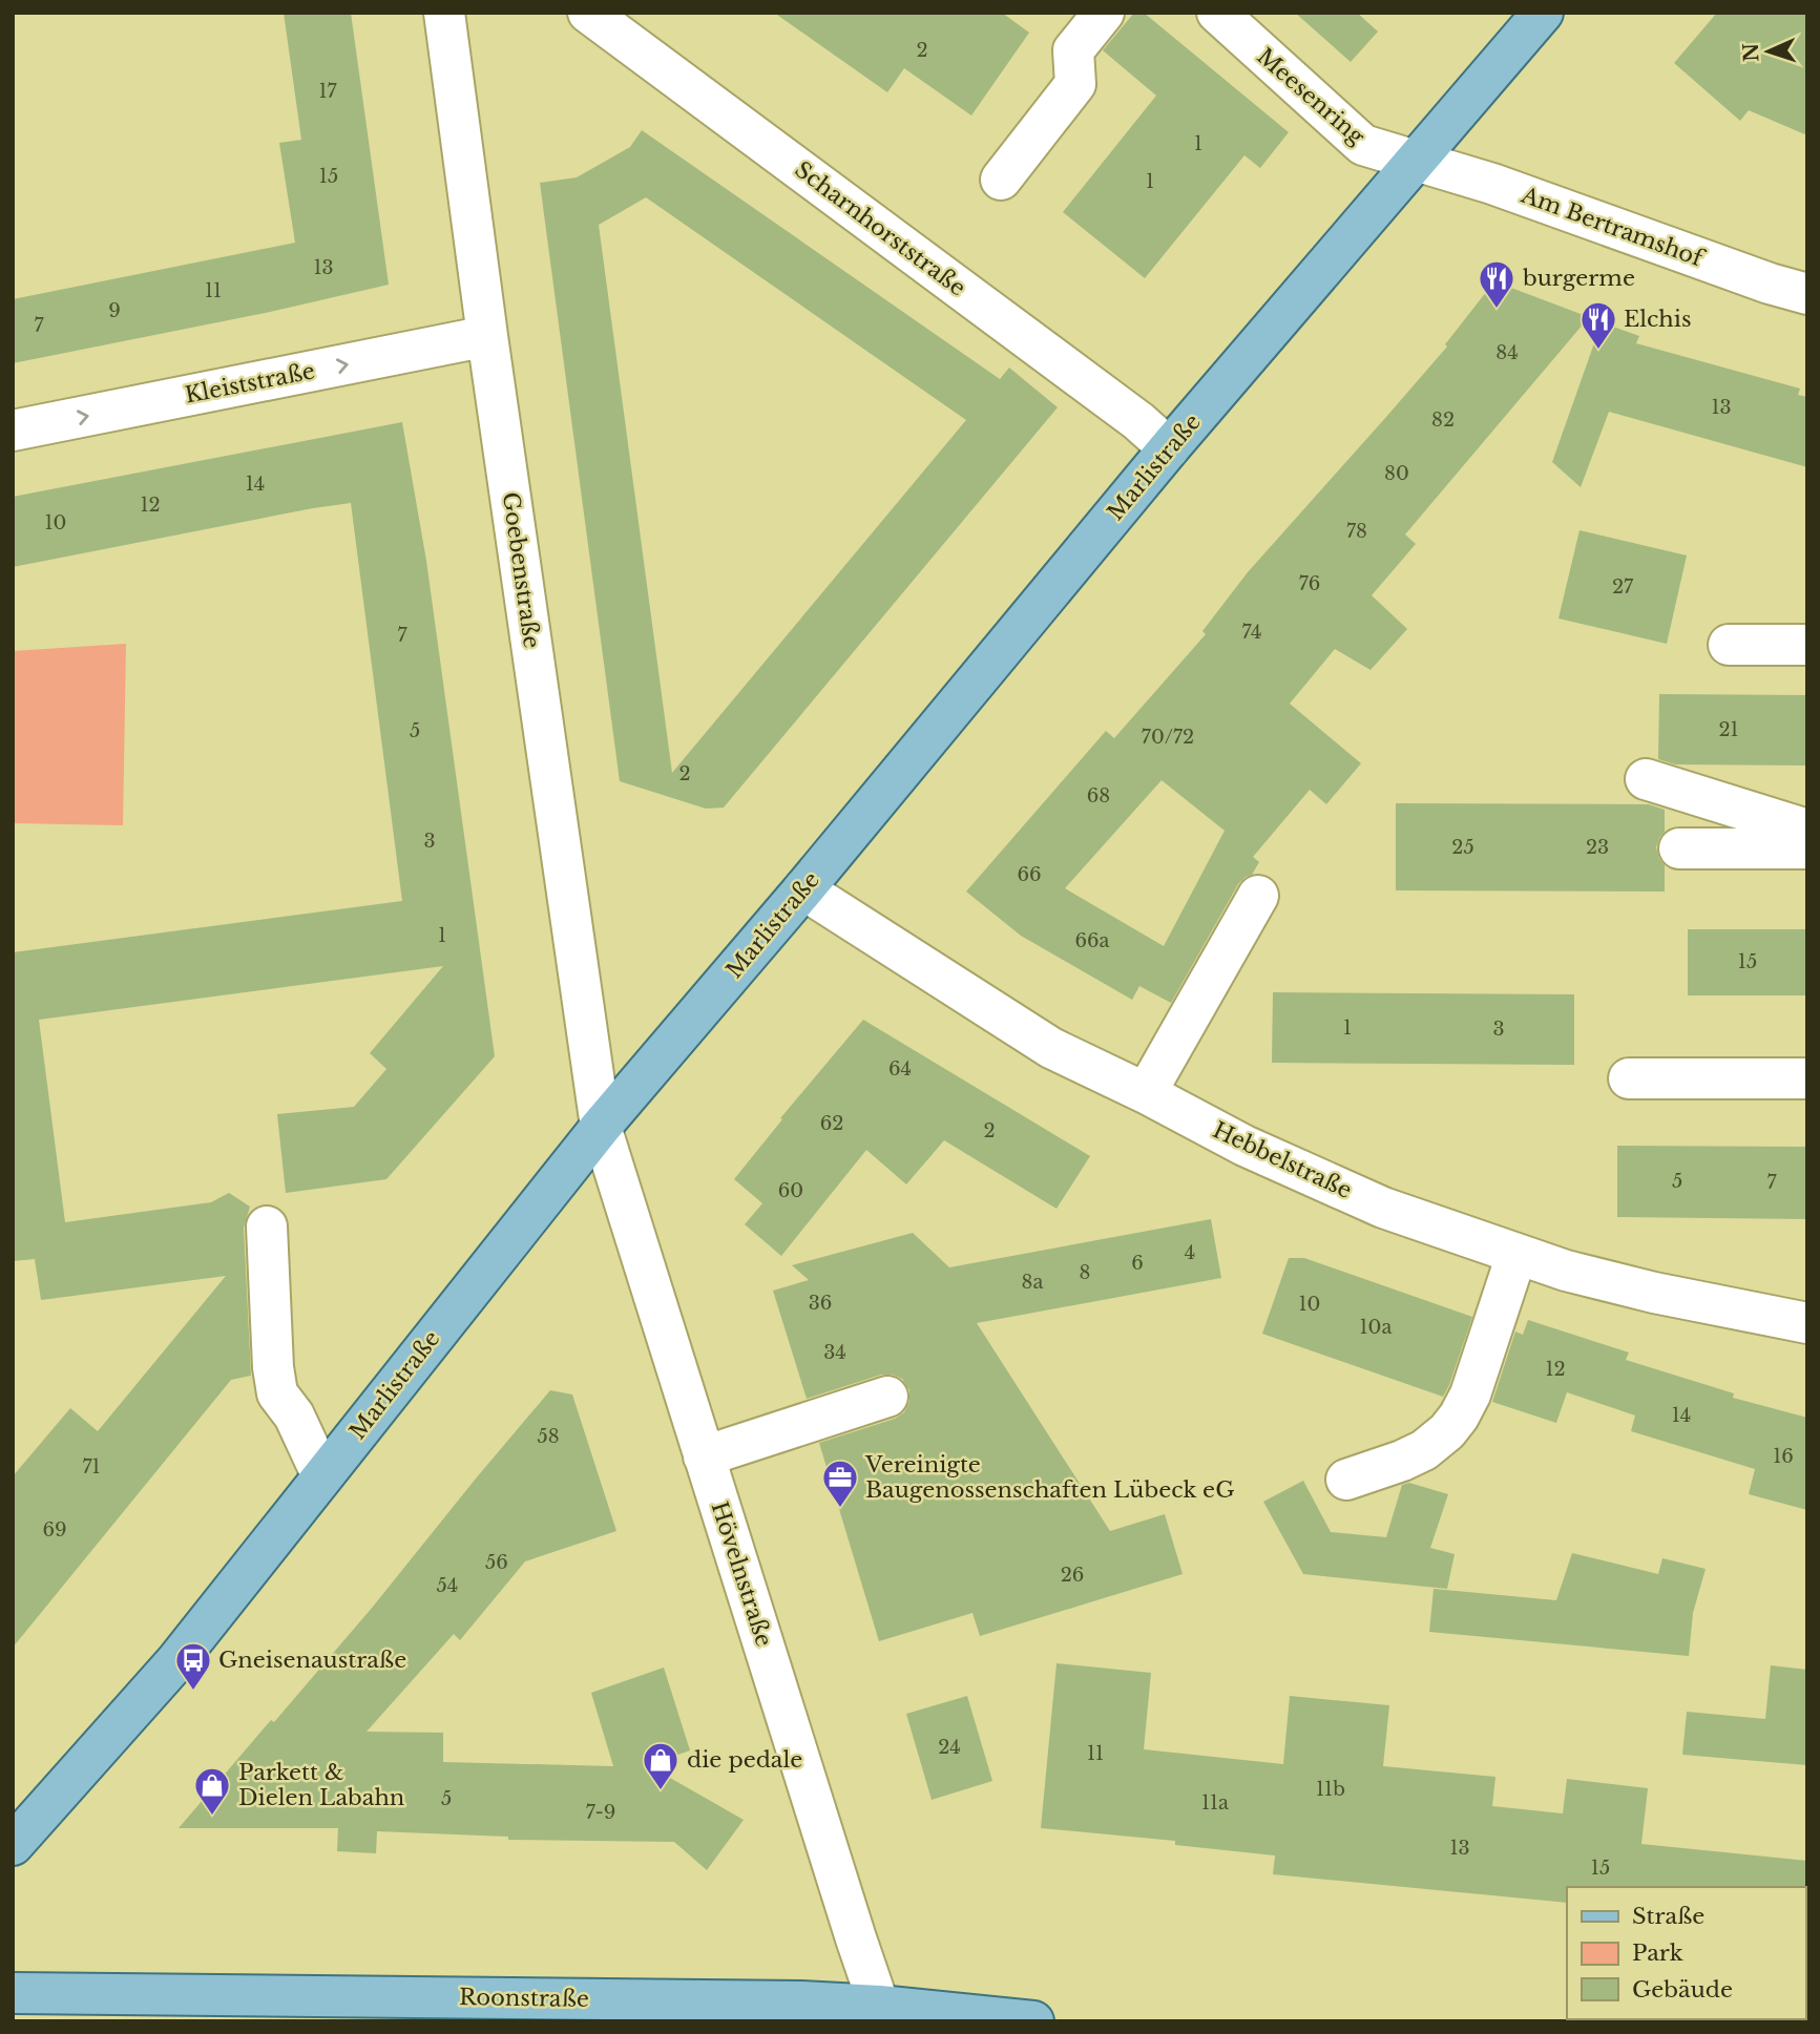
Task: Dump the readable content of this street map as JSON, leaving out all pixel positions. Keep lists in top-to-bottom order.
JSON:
{
  "streets": {
    "main road": ["Marlistraße", "Roonstraße"],
    "street": [
      "Meesenring",
      "Am Bertramshof",
      "Scharnhorststraße",
      "Kleiststraße",
      "Goebenstraße",
      "Hebbelstraße",
      "Hövelnstraße"
    ]
  },
  "crossings": [
    ["Meesenring", "Am Bertramshof"],
    ["Meesenring", "Marlistraße"],
    ["Am Bertramshof", "Marlistraße"],
    ["Scharnhorststraße", "Marlistraße"],
    ["Kleiststraße", "Goebenstraße"],
    ["Marlistraße", "Goebenstraße"],
    ["Marlistraße", "Hebbelstraße"],
    ["Marlistraße", "Hövelnstraße"],
    ["Goebenstraße", "Hövelnstraße"],
    ["Hövelnstraße", "Roonstraße"]
  ],
  "one_way": ["Kleiststraße"],
  "places": {
    "restaurant": ["burgerme", "Elchis"],
    "office": ["Vereinigte Baugenossenschaften Lübeck eG"],
    "bus stop": ["Gneisenaustraße"],
    "shop": ["die pedale", "Parkett & Dielen Labahn"]
  },
  "house_numbers": [
    "2",
    "17",
    "1",
    "15",
    "1",
    "13",
    "11",
    "9",
    "7",
    "84",
    "13",
    "82",
    "80",
    "14",
    "12",
    "10",
    "78",
    "76",
    "27",
    "74",
    "7",
    "21",
    "5",
    "70/72",
    "2",
    "68",
    "3",
    "25",
    "23",
    "66",
    "1",
    "66a",
    "15",
    "1",
    "3",
    "64",
    "62",
    "2",
    "5",
    "7",
    "60",
    "4",
    "6",
    "8",
    "8a",
    "36",
    "10",
    "10a",
    "34",
    "12",
    "14",
    "58",
    "16",
    "71",
    "69",
    "56",
    "26",
    "54",
    "24",
    "11",
    "11b",
    "5",
    "11a",
    "7-9",
    "13",
    "15"
  ],
  "legend": ["Straße", "Park", "Gebäude"],
  "north": "left"
}
